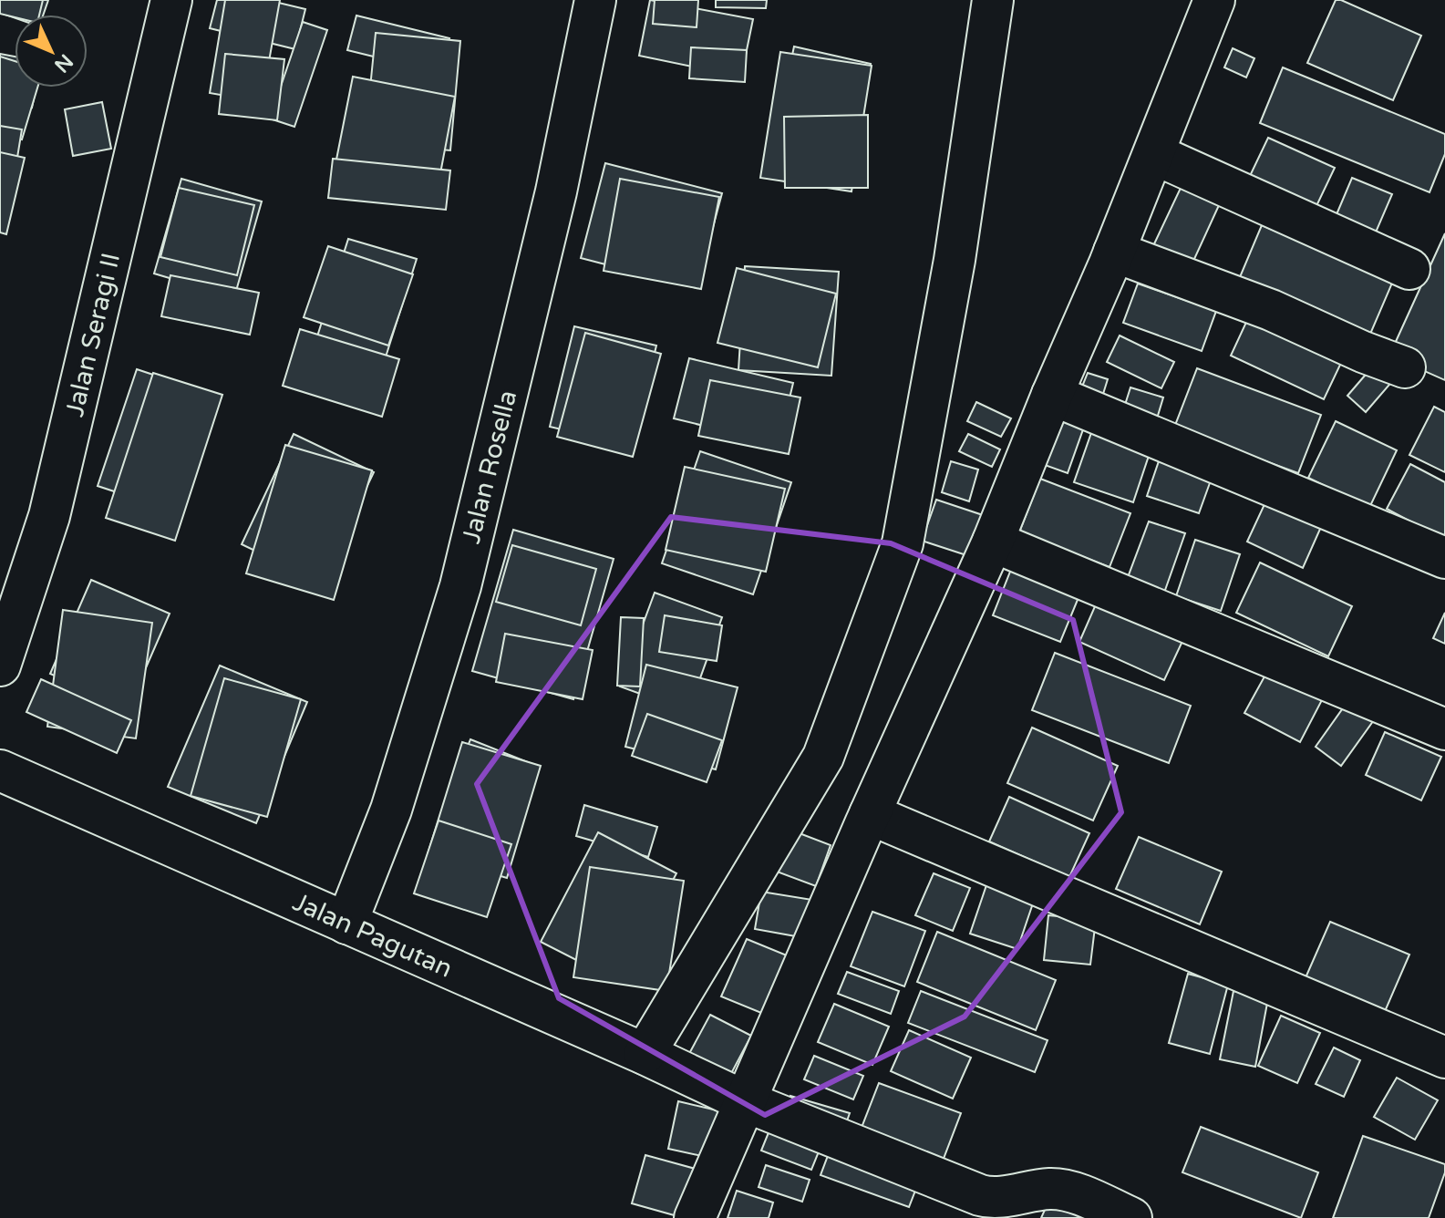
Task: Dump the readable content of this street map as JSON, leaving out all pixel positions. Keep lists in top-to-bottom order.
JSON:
{
  "streets": {
    "street": ["Jalan Seragi II", "Jalan Rosella", "Jalan Pagutan"]
  },
  "crossings": [
    ["Jalan Rosella", "Jalan Pagutan"]
  ],
  "north": "bottom right"
}
